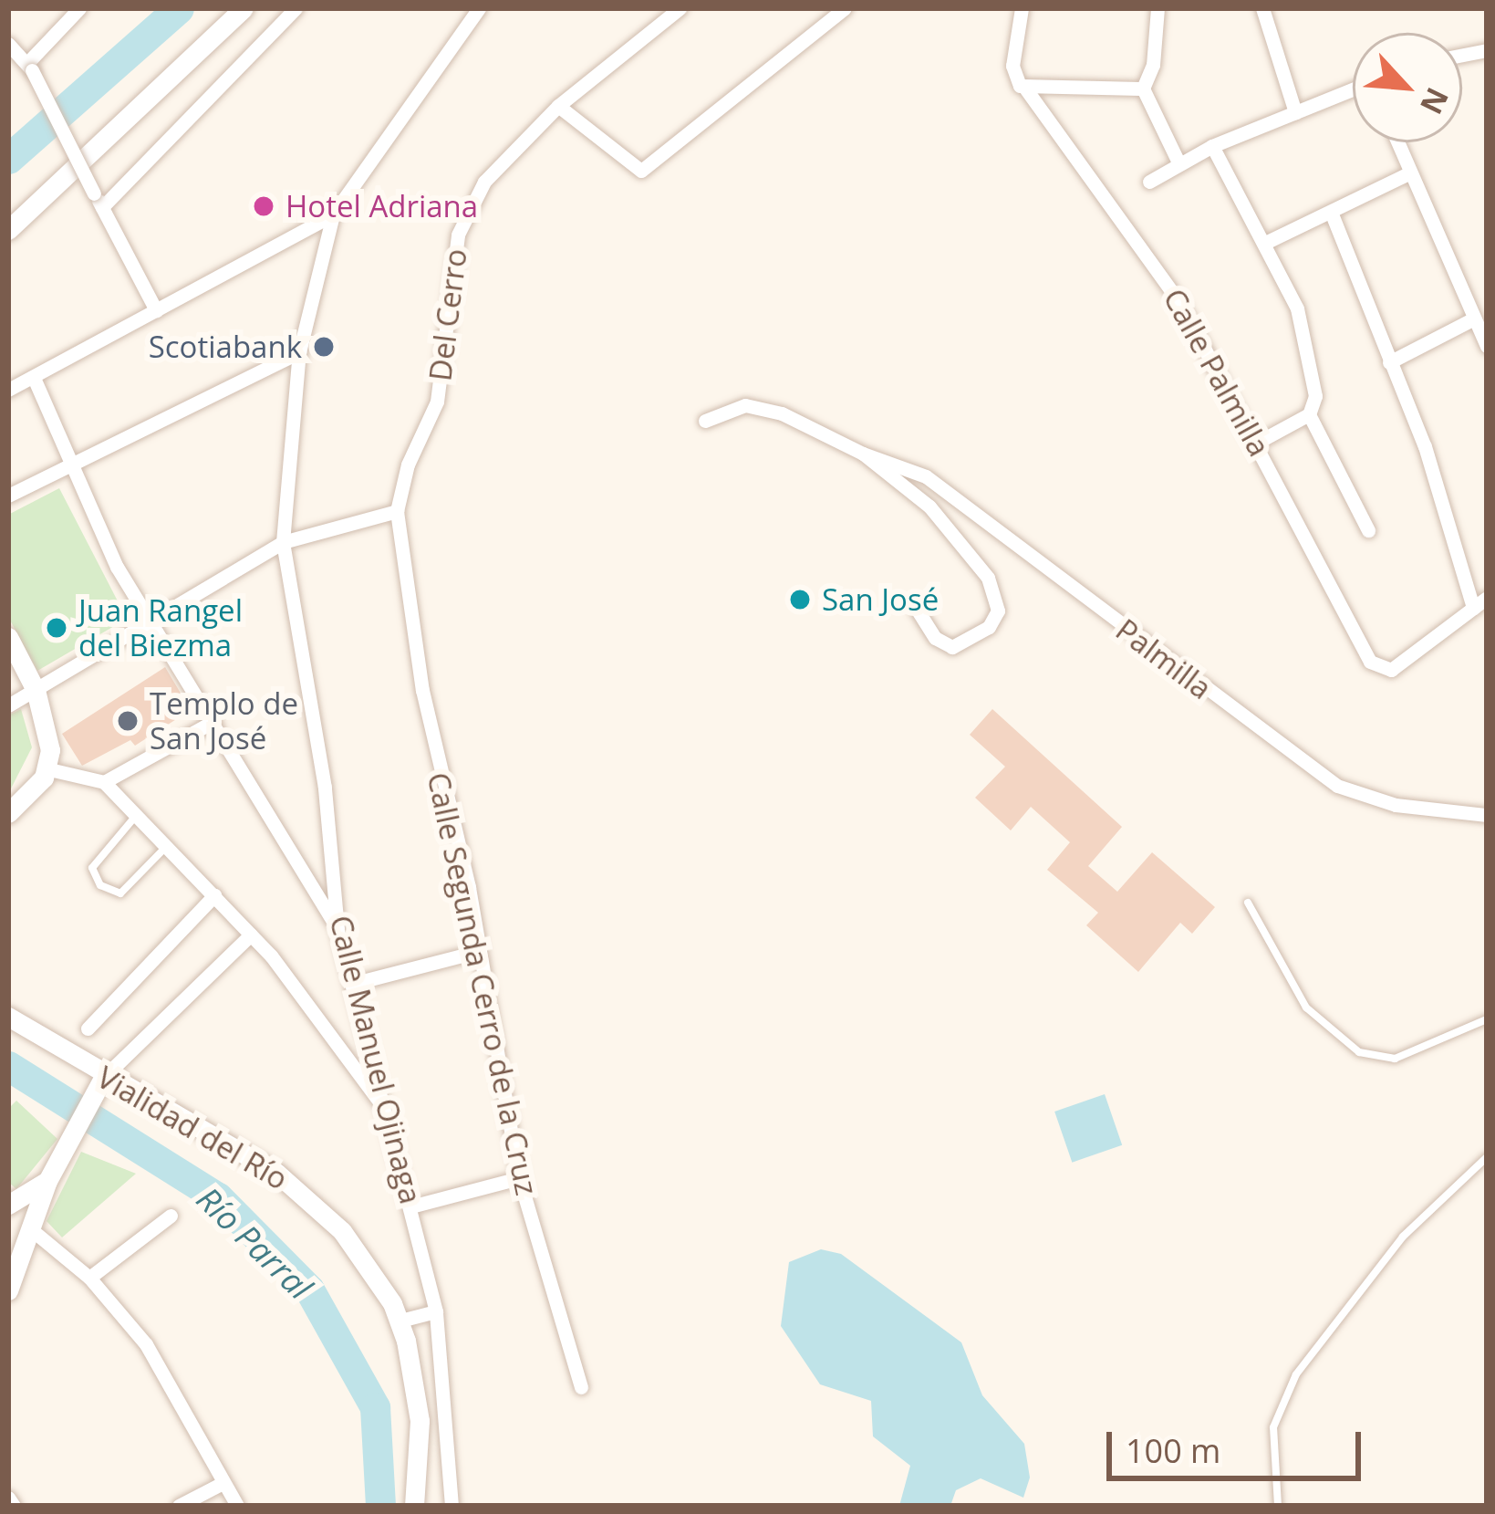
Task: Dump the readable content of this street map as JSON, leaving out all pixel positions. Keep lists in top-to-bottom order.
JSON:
{
  "streets": {
    "main road": ["Vialidad del Río"],
    "street": [
      "Del Cerro",
      "Calle Palmilla",
      "Palmilla",
      "Calle Segunda Cerro de la Cruz",
      "Calle Manuel Ojinaga"
    ]
  },
  "crossings": [
    ["Del Cerro", "Calle Segunda Cerro de la Cruz"]
  ],
  "water": ["Río Parral"],
  "places": [
    "Hotel Adriana",
    "Scotiabank",
    "San José",
    "Juan Rangel del Biezma",
    "Templo de San José"
  ],
  "scale_bar": "100 m",
  "north": "bottom right"
}
